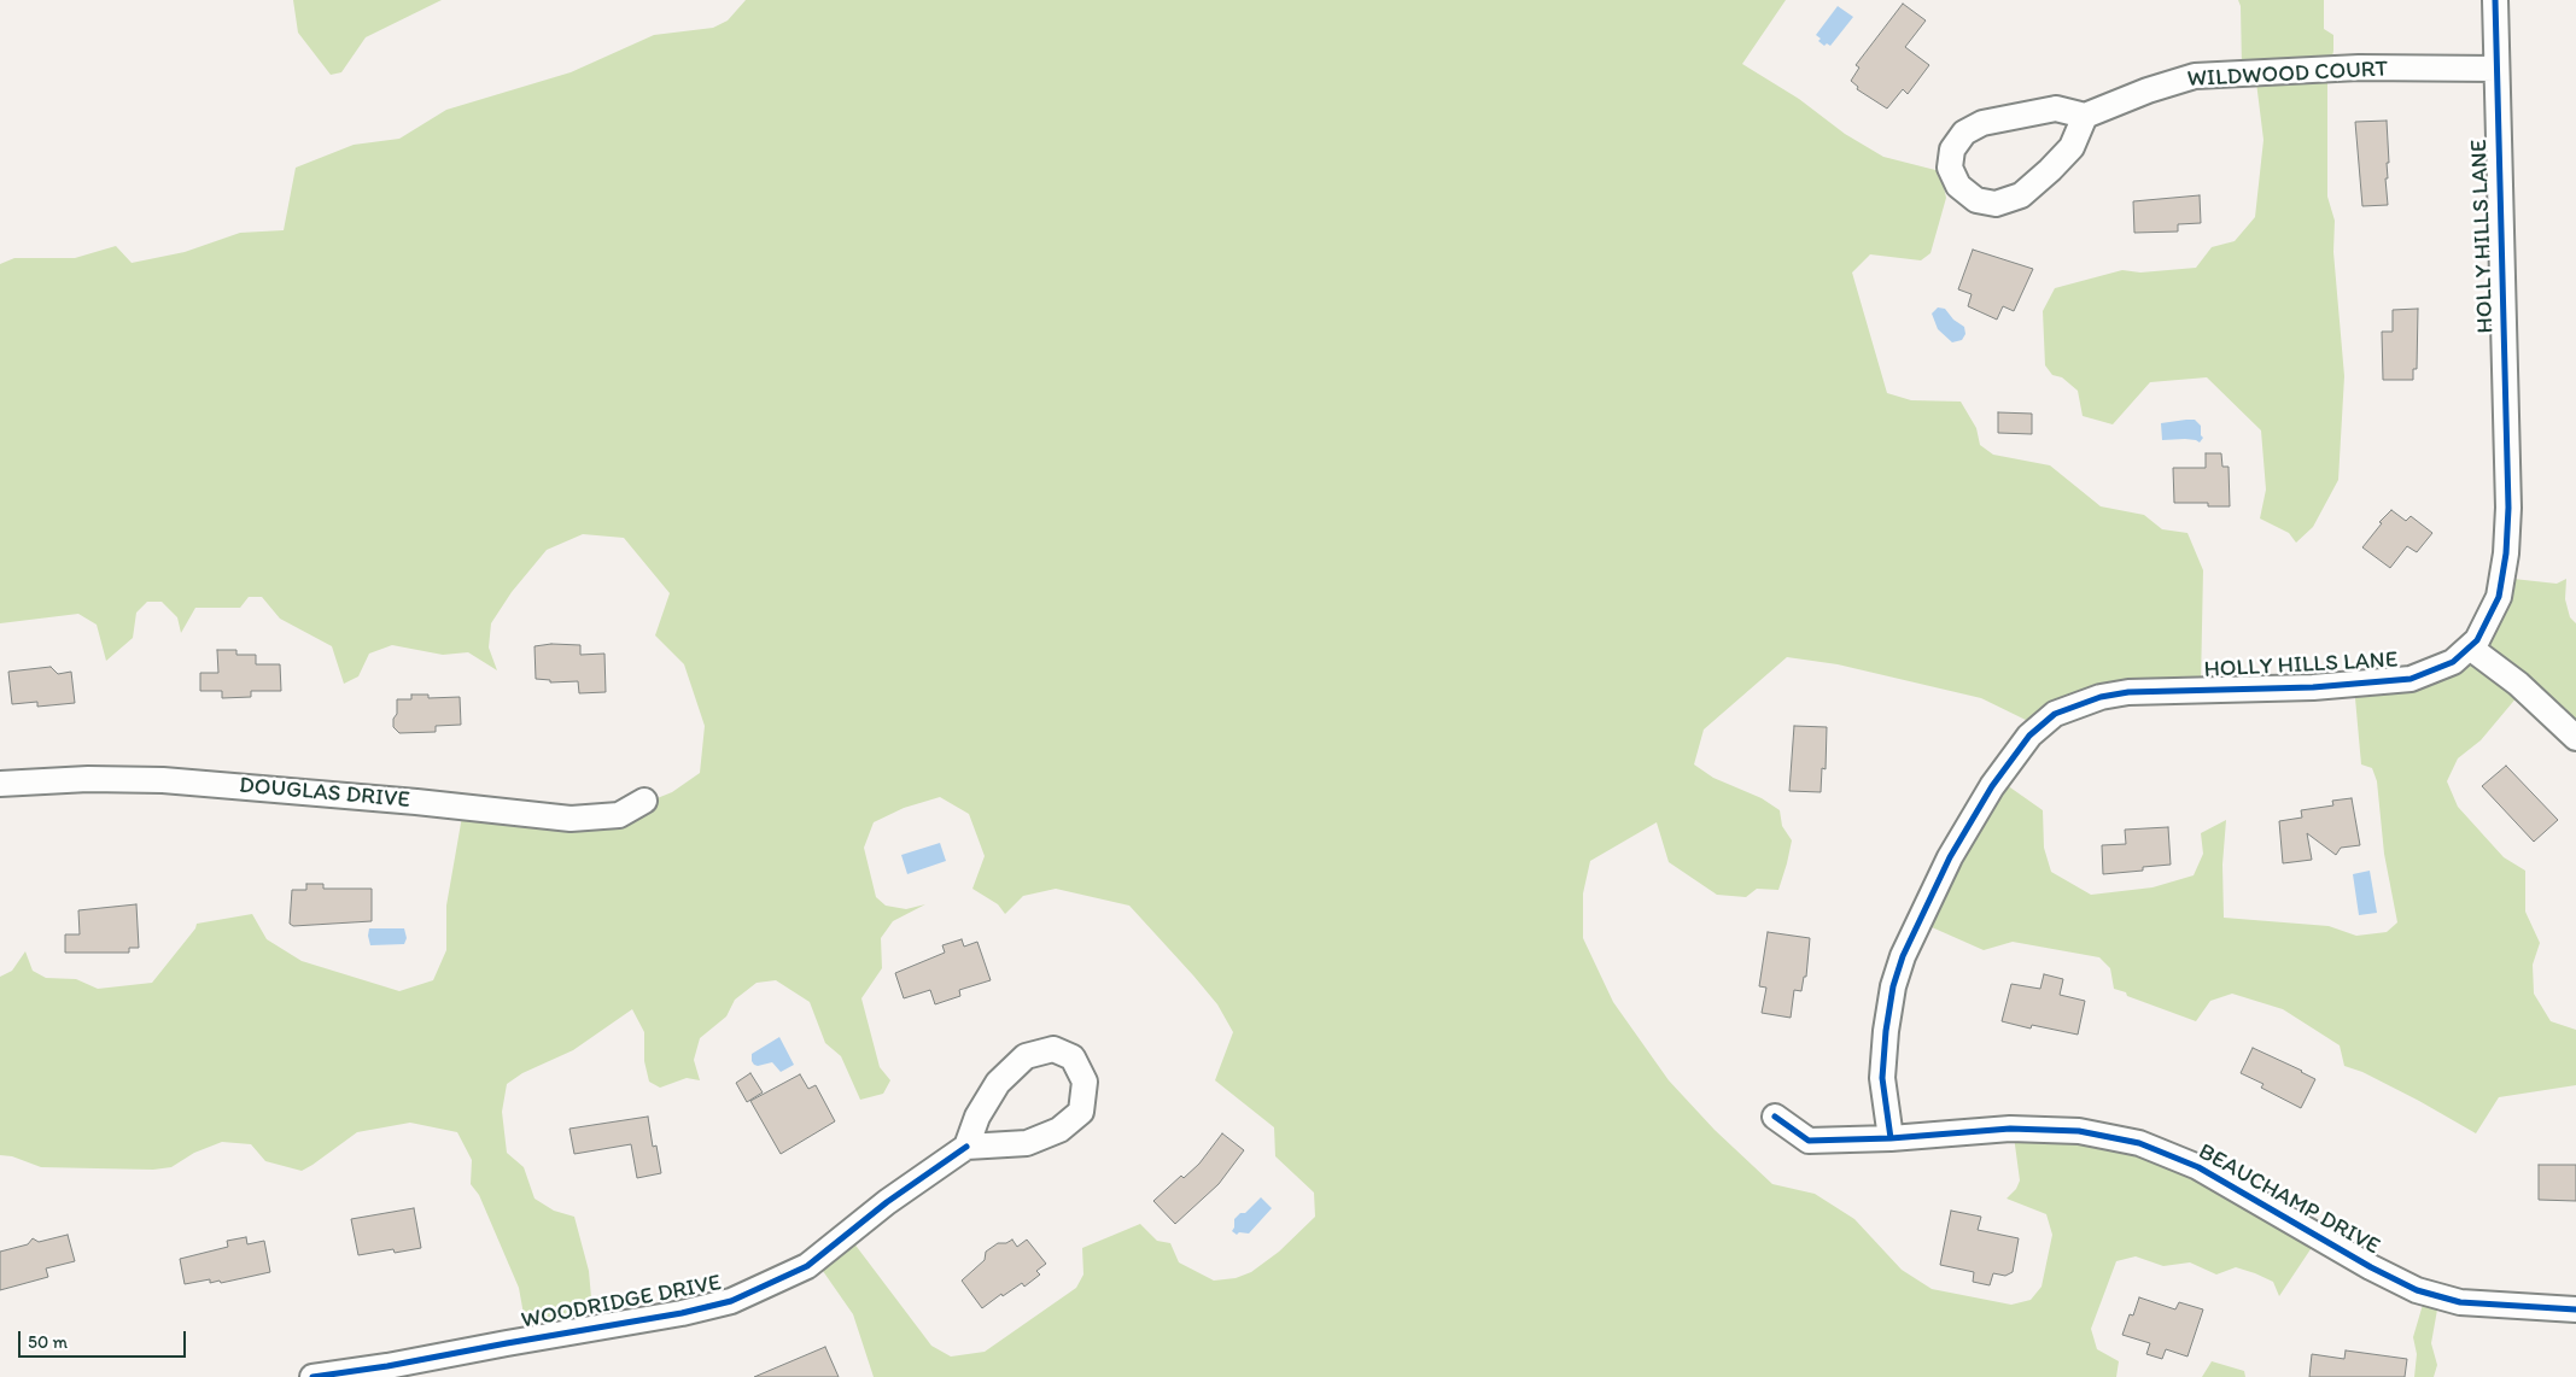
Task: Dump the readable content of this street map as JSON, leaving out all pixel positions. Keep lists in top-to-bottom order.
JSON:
{
  "streets": {
    "street": [
      "WILDWOOD COURT",
      "HOLLY HILLS LANE",
      "DOUGLAS DRIVE",
      "BEAUCHAMP DRIVE",
      "WOODRIDGE DRIVE"
    ]
  },
  "crossings": [
    ["WILDWOOD COURT", "HOLLY HILLS LANE"],
    ["HOLLY HILLS LANE", "BEAUCHAMP DRIVE"]
  ],
  "scale_bar": "50 m"
}
